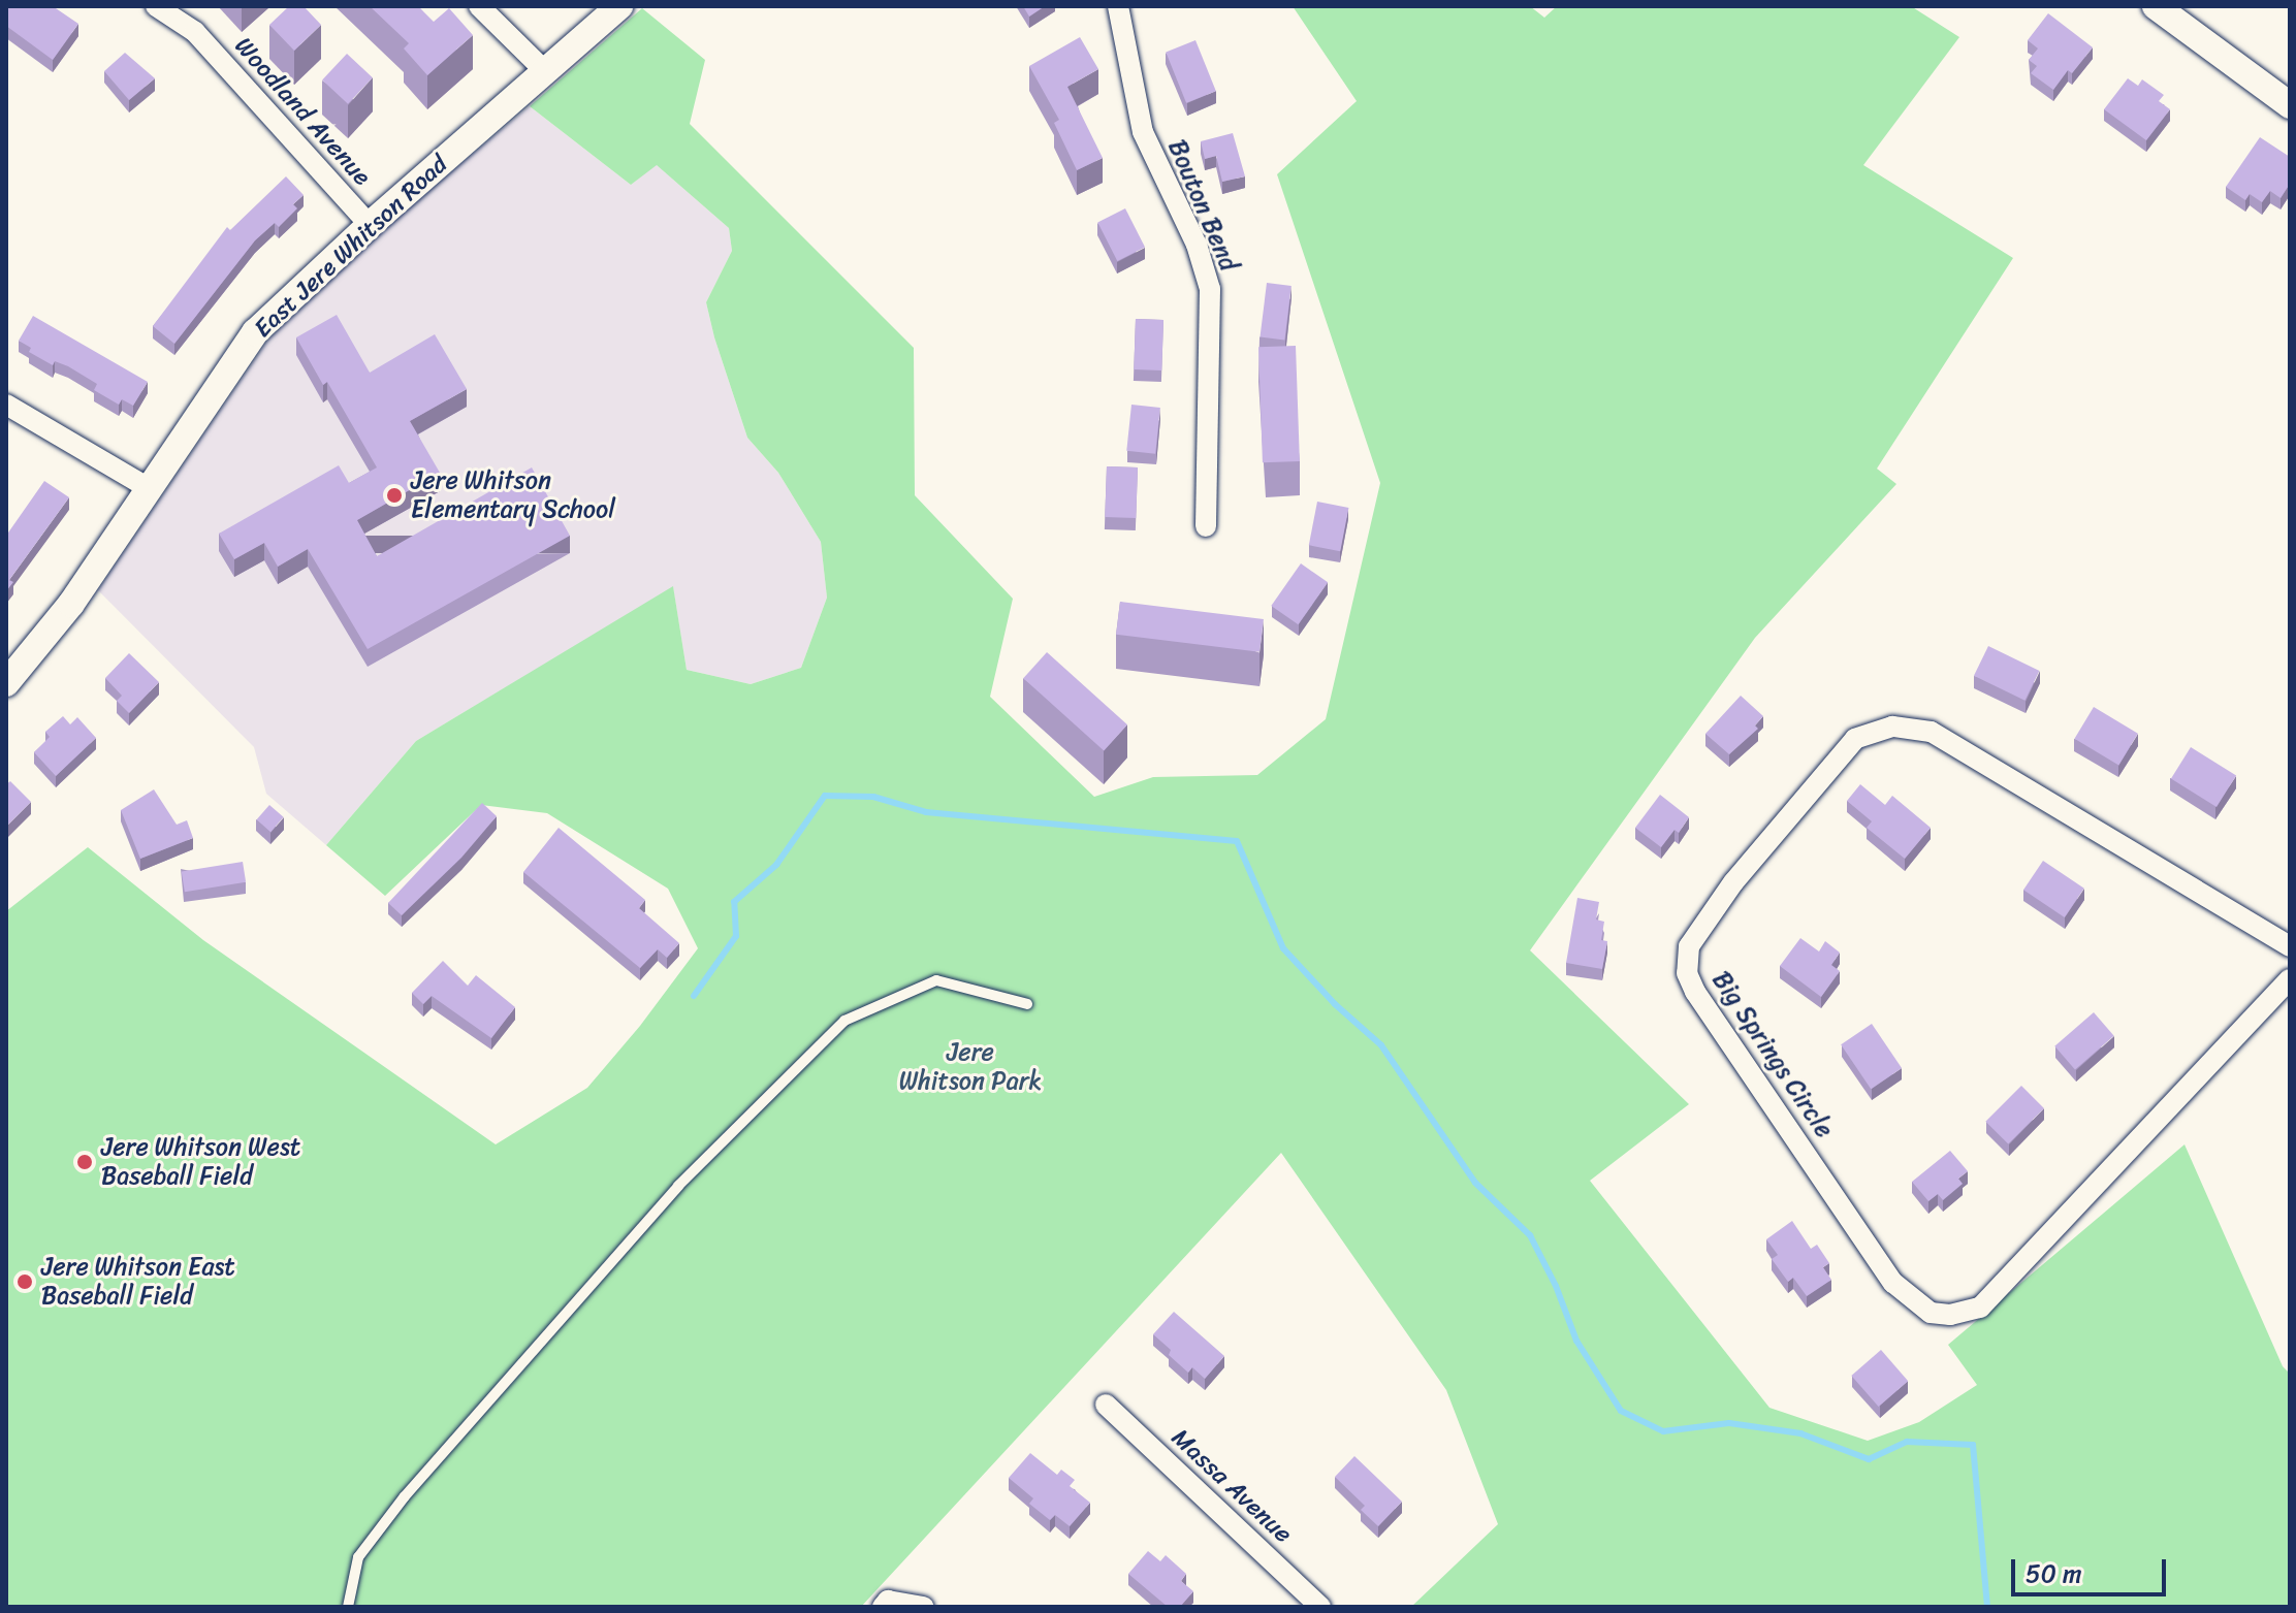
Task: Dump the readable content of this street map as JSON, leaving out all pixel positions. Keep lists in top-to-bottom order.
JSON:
{
  "streets": {
    "street": [
      "Woodland Avenue",
      "Bouton Bend",
      "East Jere Whitson Road",
      "Big Springs Circle",
      "Massa Avenue"
    ]
  },
  "crossings": [
    ["Woodland Avenue", "East Jere Whitson Road"]
  ],
  "parks": ["Jere Whitson Park"],
  "places": ["Jere Whitson Elementary School", "Jere Whitson West Baseball Field", "Jere Whitson East Baseball Field"],
  "scale_bar": "50 m"
}
